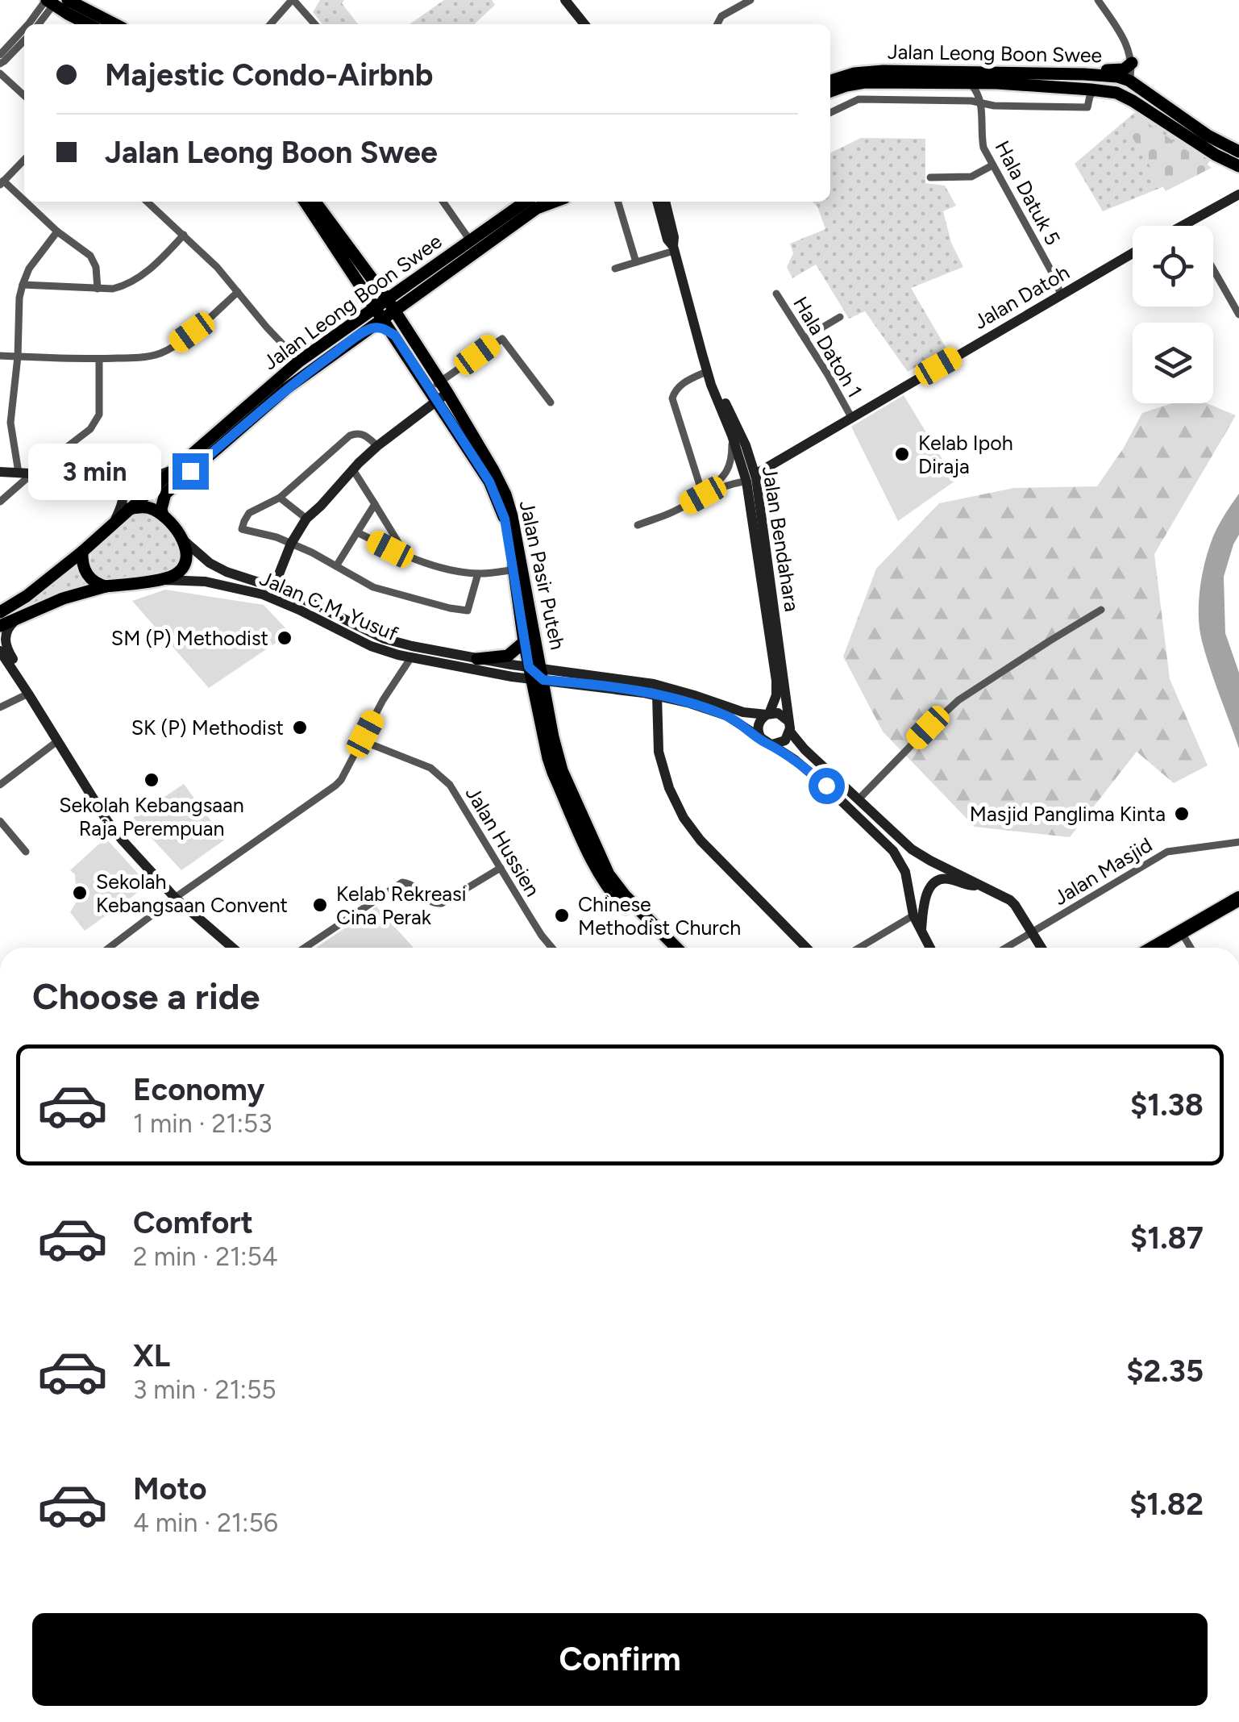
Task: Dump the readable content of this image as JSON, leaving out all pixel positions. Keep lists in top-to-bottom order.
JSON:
{
  "streets": {
    "main road": [
      "Jalan Leong Boon Swee",
      "Jalan Datoh",
      "Jalan Bendahara",
      "Jalan Pasir Puteh",
      "Jalan C.M. Yusuf"
    ],
    "street": [
      "Hala Datuk 5",
      "Hala Datoh 1",
      "Jalan Hussien",
      "Jalan Masjid"
    ]
  },
  "crossings": [
    ["Jalan Leong Boon Swee", "Hala Datuk 5"],
    ["Jalan Leong Boon Swee", "Jalan Pasir Puteh"],
    ["Jalan Leong Boon Swee", "Jalan C.M. Yusuf"],
    ["Hala Datuk 5", "Jalan Datoh"],
    ["Jalan Datoh", "Hala Datoh 1"],
    ["Jalan Datoh", "Jalan Bendahara"],
    ["Jalan Bendahara", "Jalan C.M. Yusuf"],
    ["Jalan Pasir Puteh", "Jalan C.M. Yusuf"]
  ],
  "places": [
    "Kelab Ipoh Diraja",
    "SM (P) Methodist",
    "SK (P) Methodist",
    "Sekolah Kebangsaan Raja Perempuan",
    "Masjid Panglima Kinta",
    "Sekolah Kebangsaan Convent",
    "Kelab Rekreasi Cina Perak",
    "Chinese Methodist Church"
  ],
  "page": {
    "banner": ["Majestic Condo-Airbnb", "Jalan Leong Boon Swee"],
    "bubble": "3 min",
    "heading": "Choose a ride",
    "list": [
      {
        "name": "Economy",
        "note": "1 min · 21:53",
        "value": "$1.38"
      },
      {
        "name": "Comfort",
        "note": "2 min · 21:54",
        "value": "$1.87"
      },
      {
        "name": "XL",
        "note": "3 min · 21:55",
        "value": "$2.35"
      },
      {
        "name": "Moto",
        "note": "4 min · 21:56",
        "value": "$1.82"
      }
    ],
    "buttons": "Confirm"
  }
}
